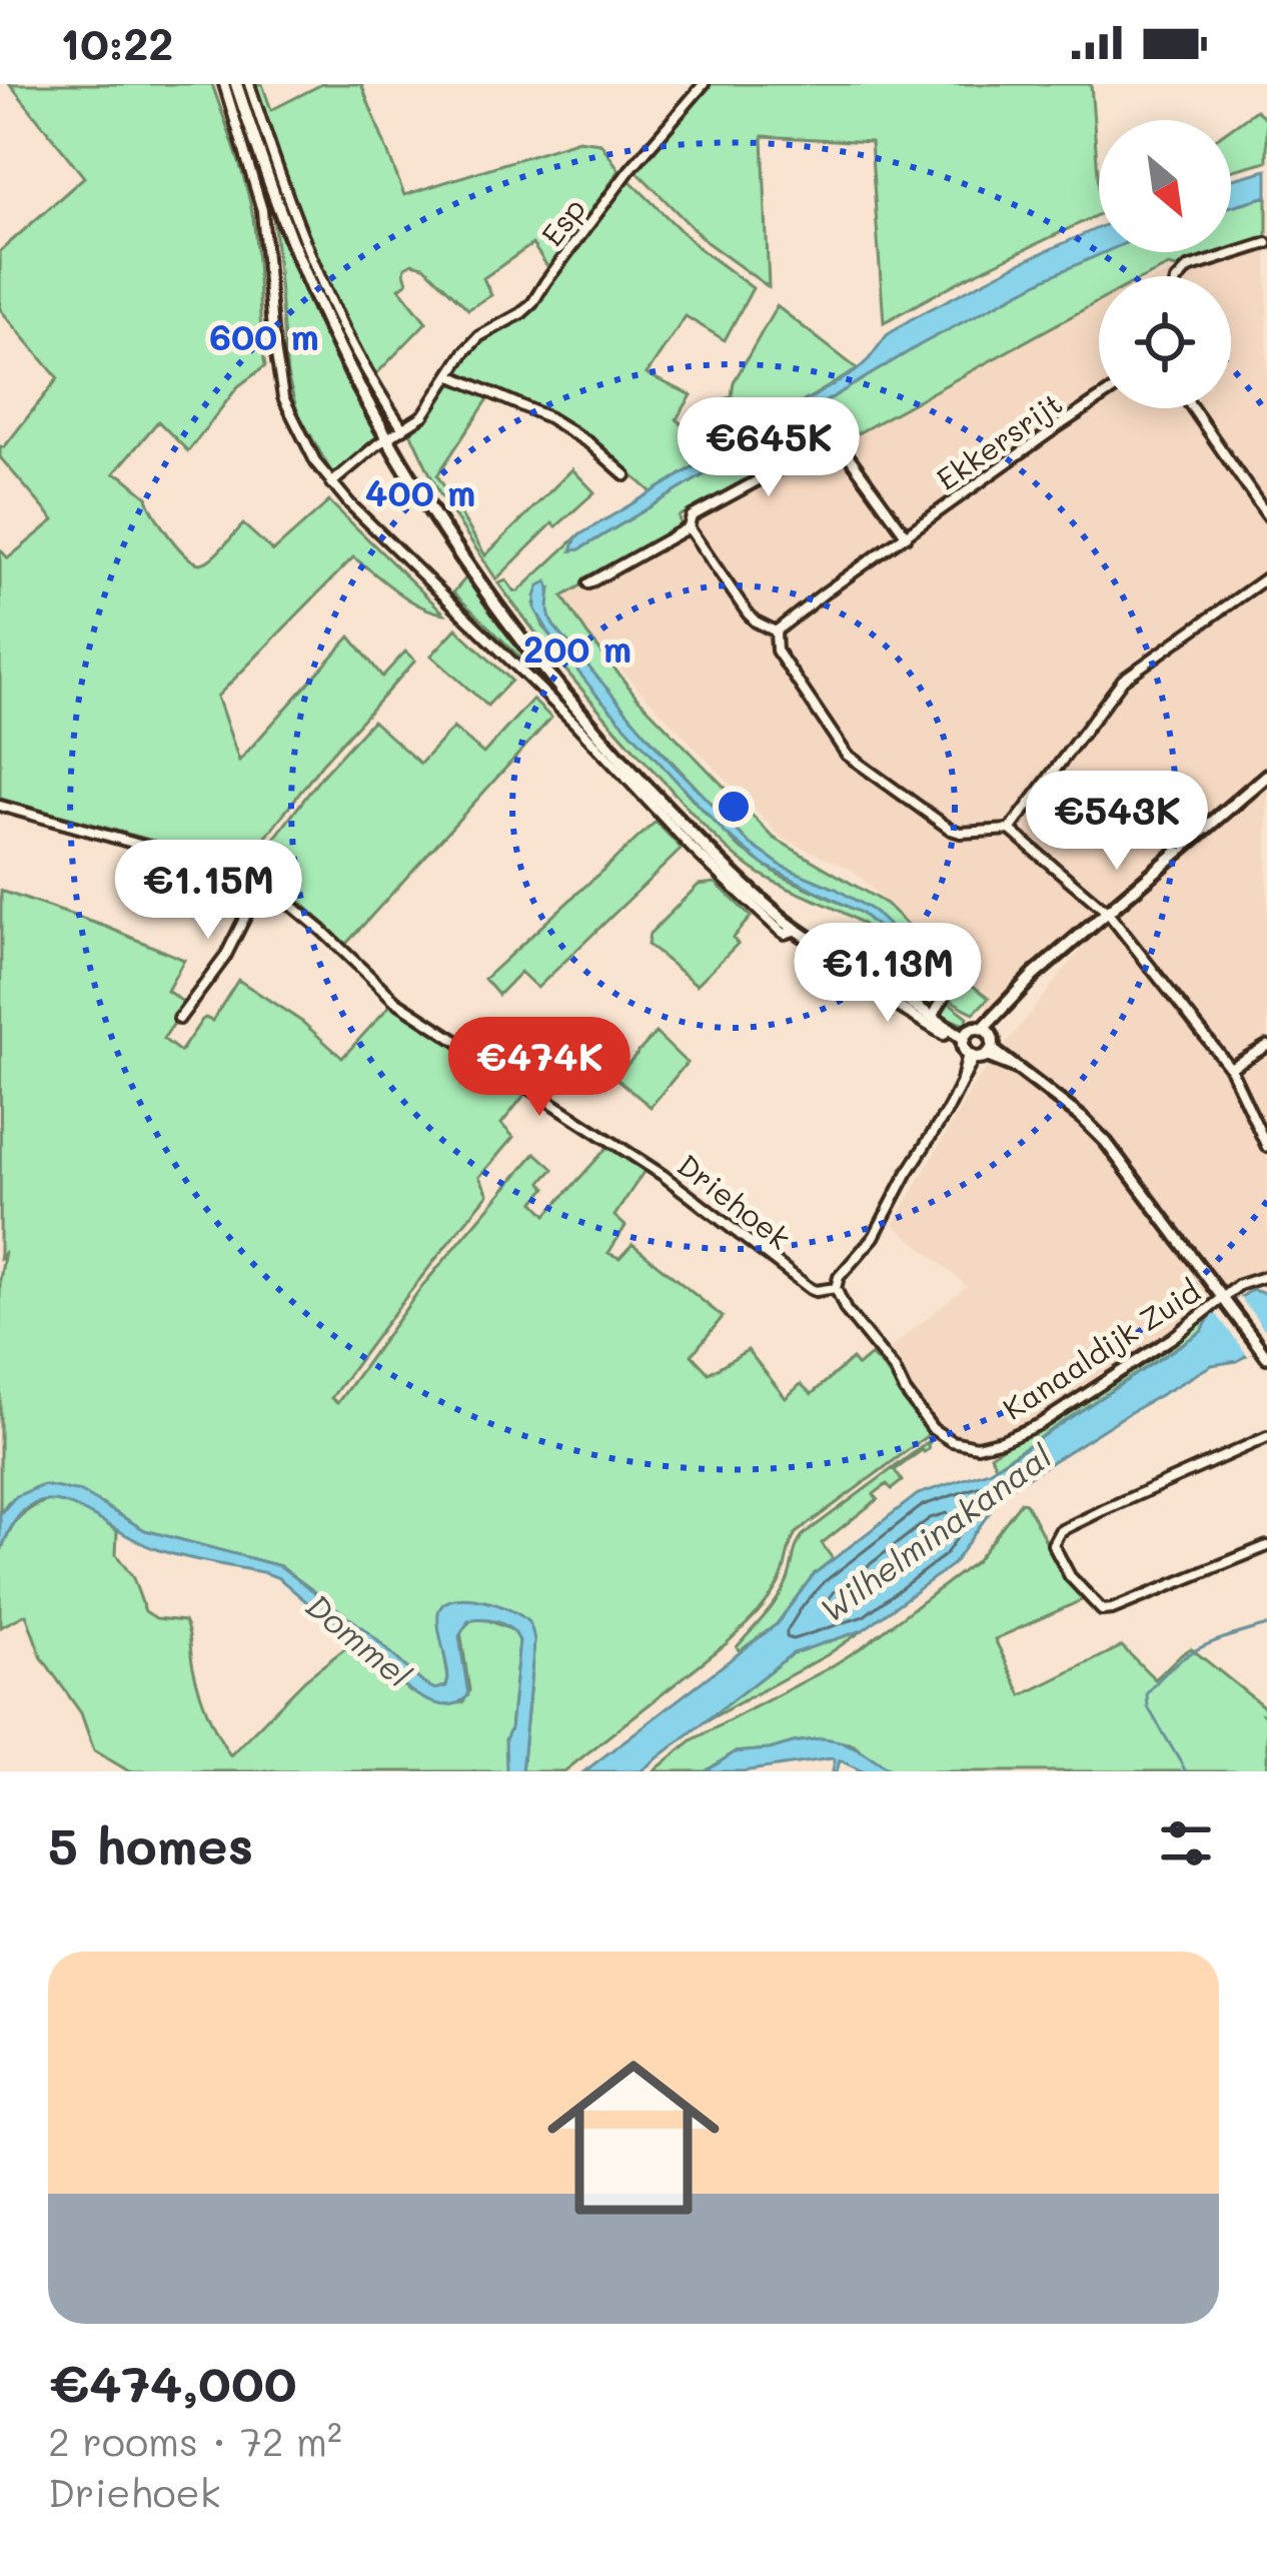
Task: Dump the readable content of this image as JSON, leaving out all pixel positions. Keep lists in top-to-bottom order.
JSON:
{
  "streets": {
    "street": [
      "Esp",
      "Ekkersrijt",
      "Driehoek",
      "Kanaaldijk Zuid"
    ]
  },
  "crossings": [
    ["Driehoek", "Kanaaldijk Zuid"]
  ],
  "water": ["Wilhelminakanaal", "Dommel"],
  "north": "bottom right",
  "page": {
    "status": "10:22",
    "price": [
      "€645K",
      "€543K",
      "€1.15M",
      "€1.13M",
      "€474K"
    ],
    "heading": "5 homes",
    "list": [
      {
        "name": "€474,000",
        "note": "2 rooms · 72 m² · Driehoek"
      }
    ]
  },
  "rings": ["600 m", "400 m", "200 m"]
}
